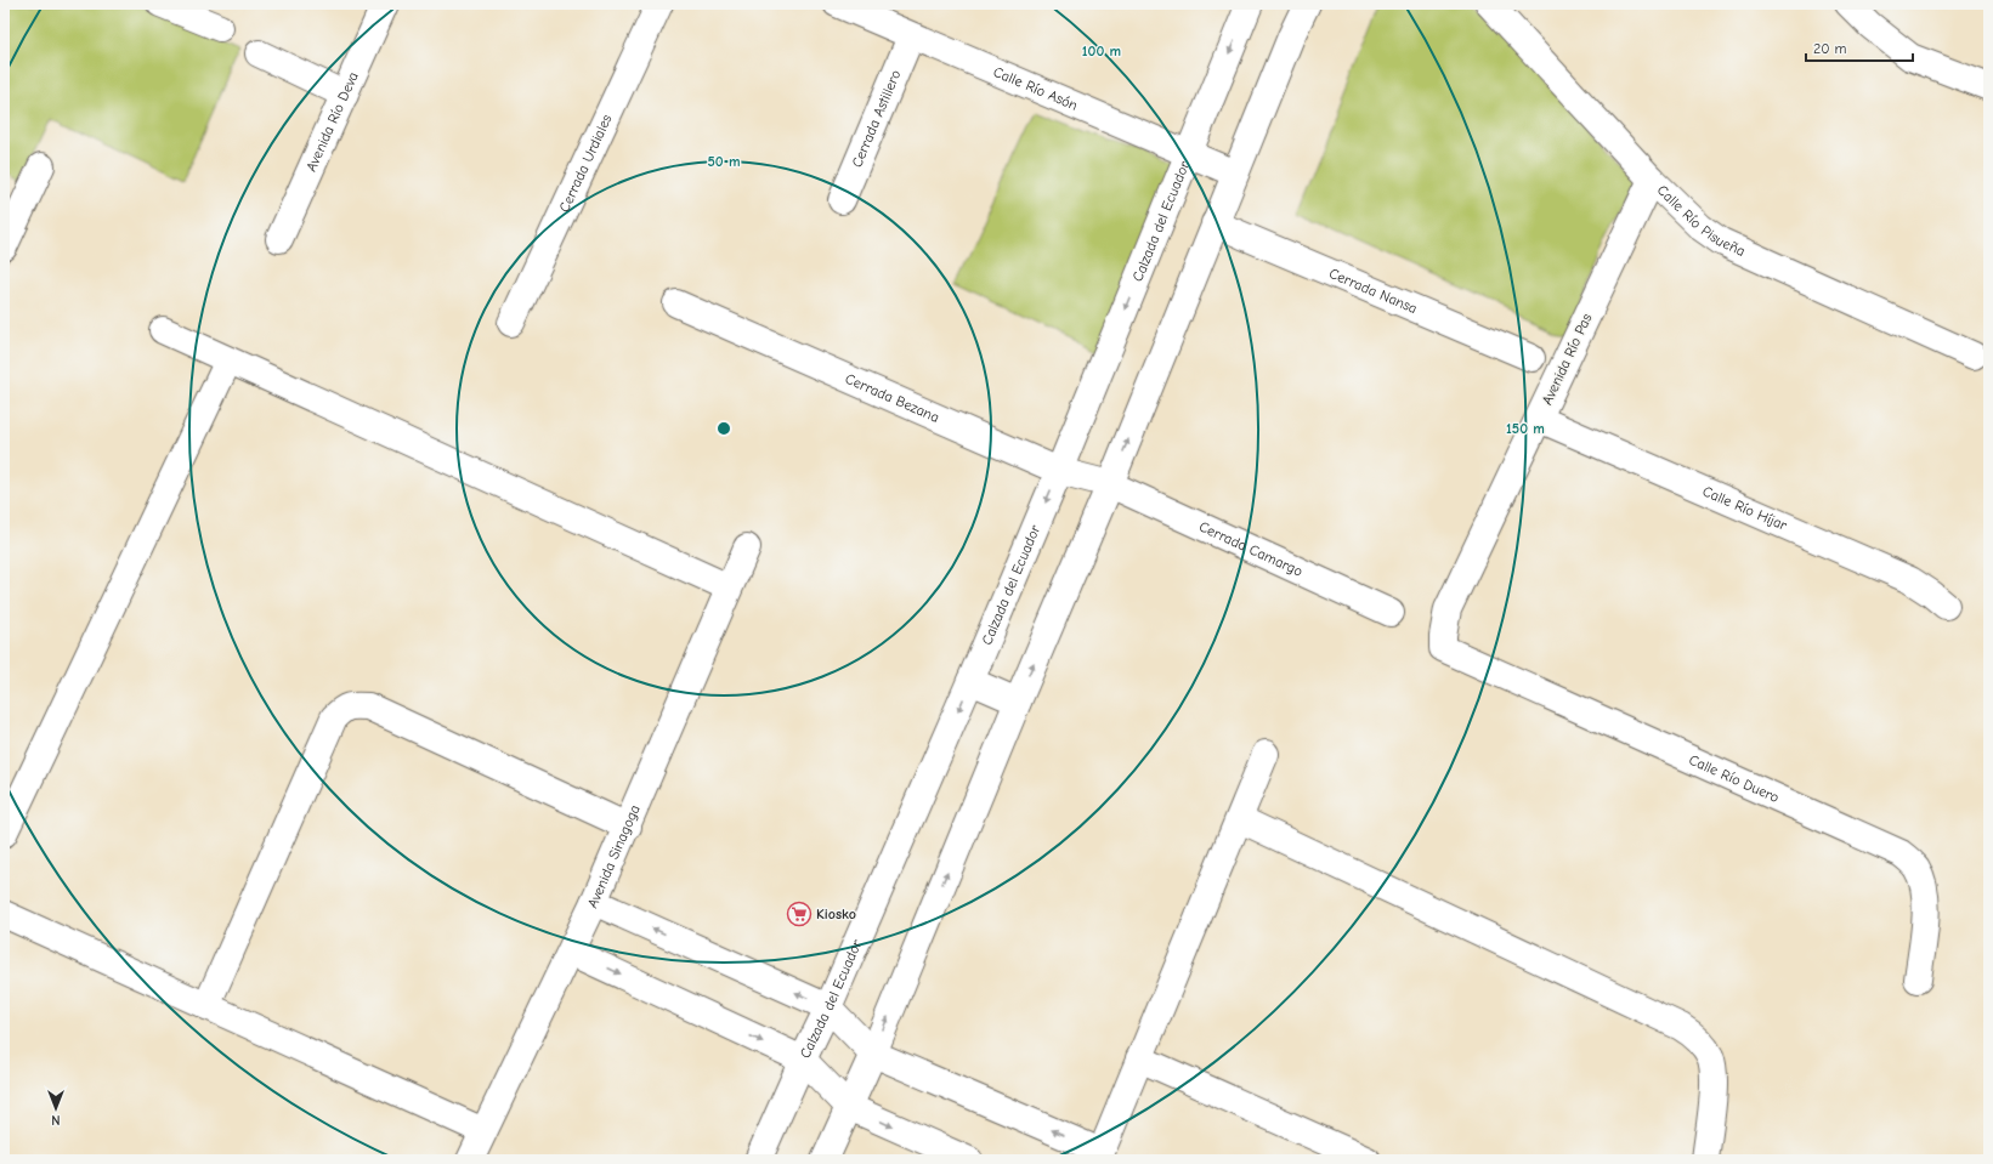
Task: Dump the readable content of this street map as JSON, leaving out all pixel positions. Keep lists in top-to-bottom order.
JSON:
{
  "streets": {
    "street": [
      "Calle Río Asón",
      "Cerrada Astillero",
      "Avenida Río Deva",
      "Cerrada Urdiales",
      "Calle Río Pisueña",
      "Calzada del Ecuador",
      "Cerrada Nansa",
      "Avenida Río Pas",
      "Cerrada Bezana",
      "Calle Río Híjar",
      "Cerrada Camargo",
      "Calle Río Duero",
      "Avenida Sinagoga"
    ]
  },
  "crossings": [
    ["Calle Río Asón", "Cerrada Astillero"],
    ["Calle Río Asón", "Calzada del Ecuador"],
    ["Calle Río Pisueña", "Avenida Río Pas"],
    ["Calzada del Ecuador", "Cerrada Bezana"],
    ["Avenida Río Pas", "Calle Río Híjar"],
    ["Avenida Río Pas", "Calle Río Duero"],
    ["Cerrada Bezana", "Cerrada Camargo"]
  ],
  "places": {
    "supermarket": ["Kiosko"]
  },
  "scale_bar": "20 m",
  "north": "bottom",
  "rings": ["100 m", "50 m", "150 m"]
}
